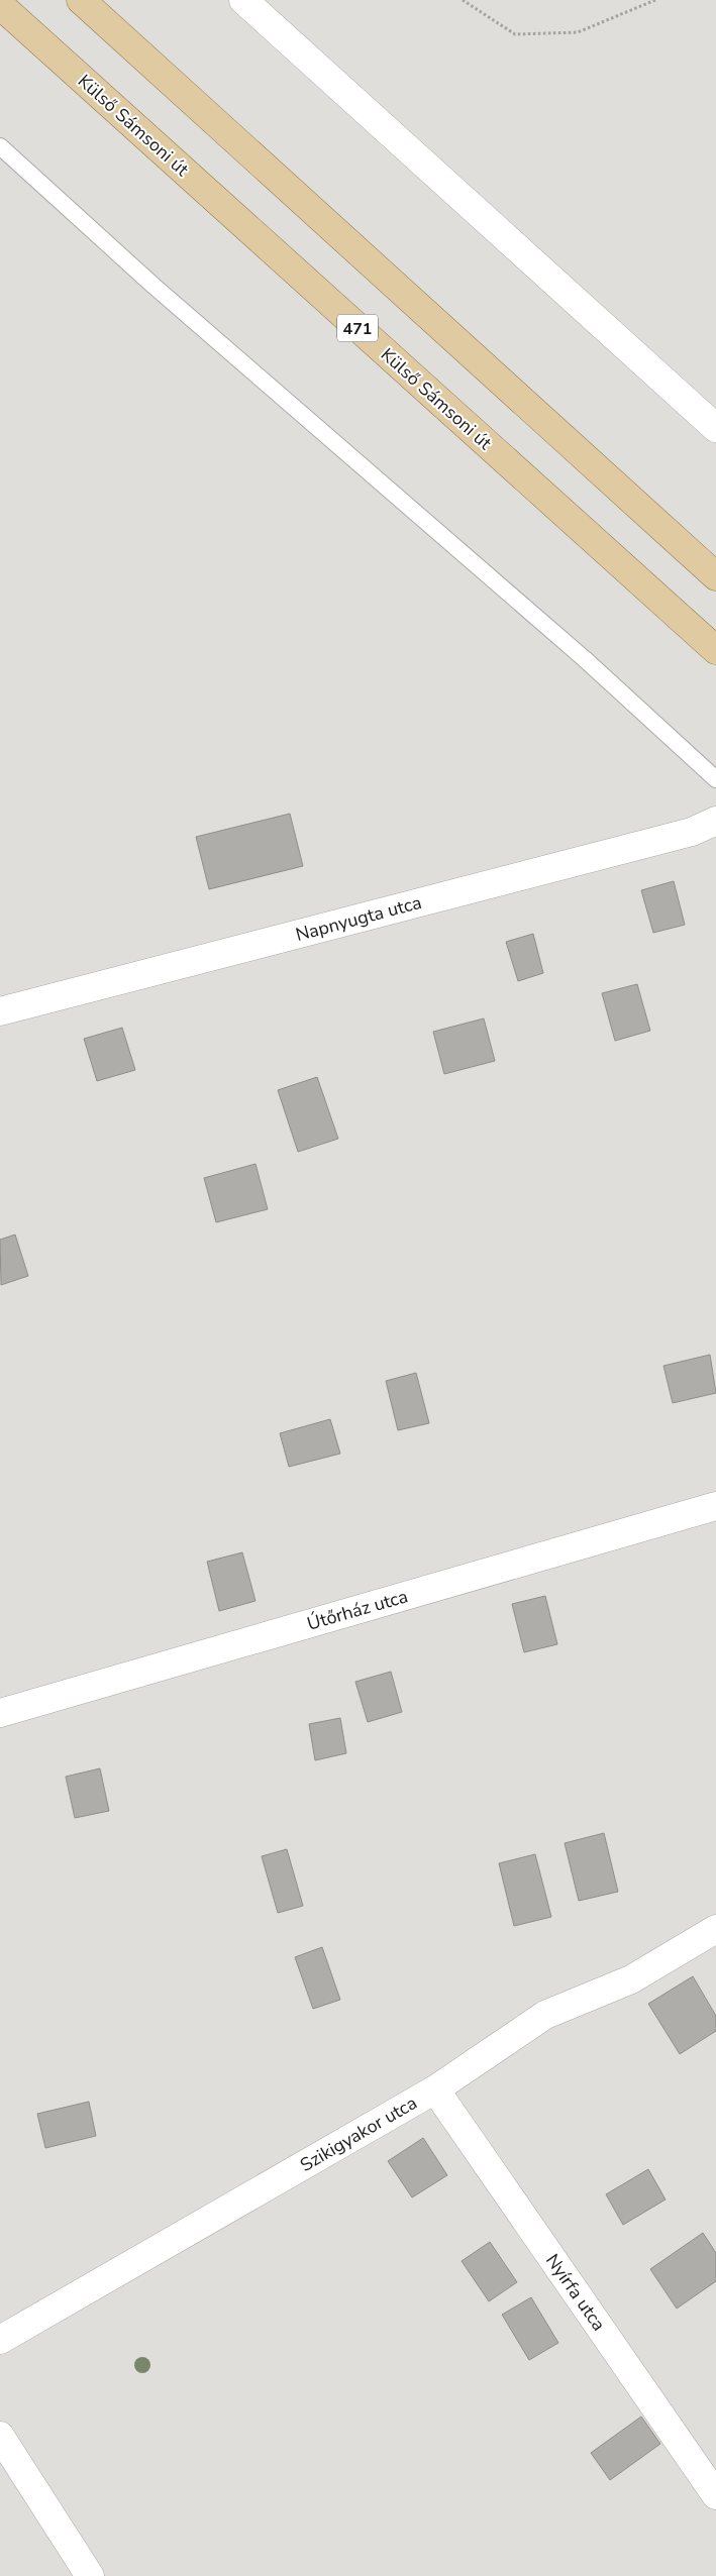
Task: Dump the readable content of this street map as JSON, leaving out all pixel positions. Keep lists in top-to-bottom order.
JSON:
{
  "streets": {
    "main road": ["Külső Sámsoni út", "471"],
    "street": [
      "Napnyugta utca",
      "Útőrház utca",
      "Szikigyakor utca",
      "Nyírfa utca"
    ]
  },
  "crossings": [
    ["Szikigyakor utca", "Nyírfa utca"]
  ]
}
